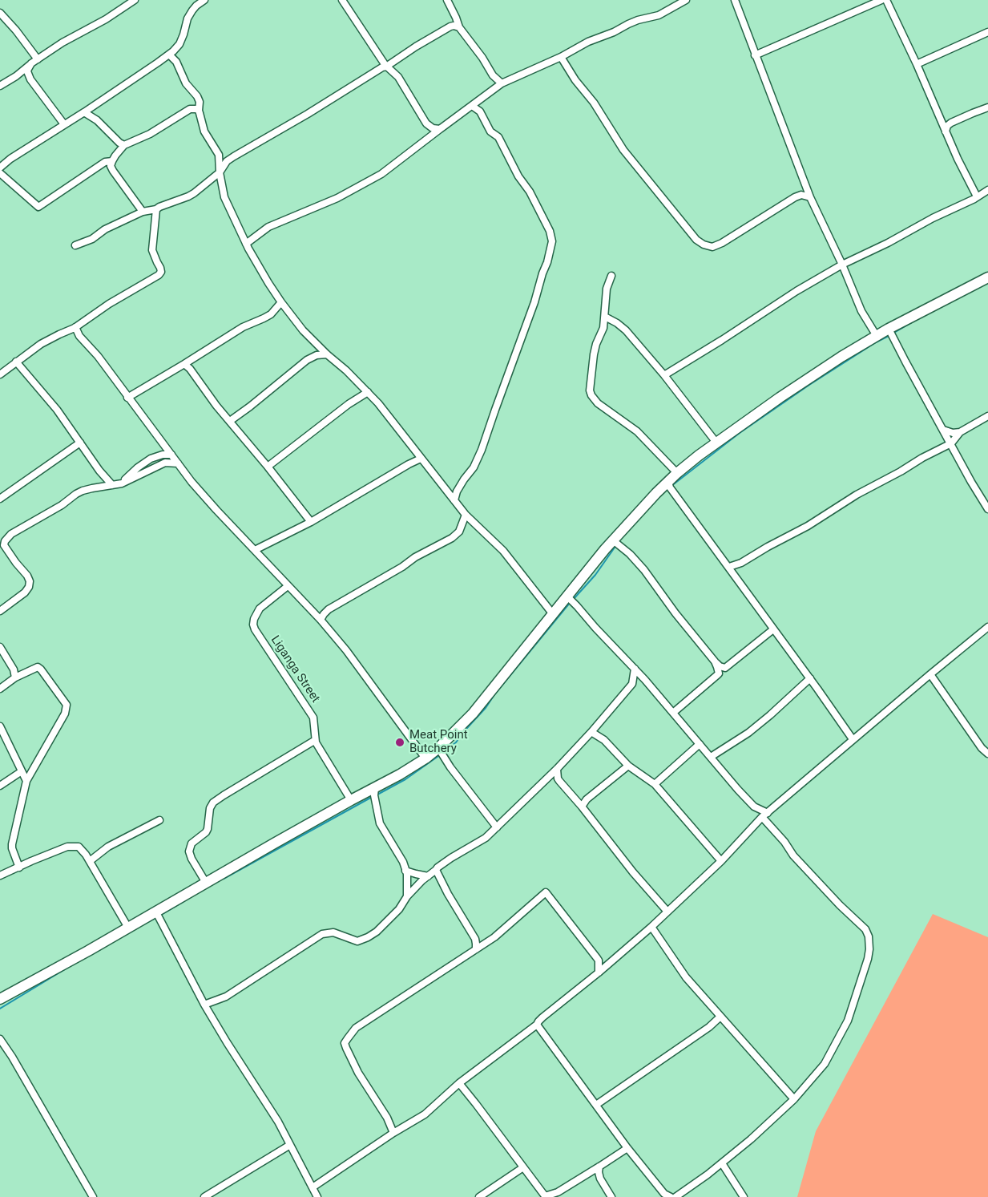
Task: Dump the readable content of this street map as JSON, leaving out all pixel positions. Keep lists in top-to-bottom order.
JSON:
{
  "streets": {
    "street": ["Liganga Street"]
  },
  "places": ["Meat Point Butchery"]
}
